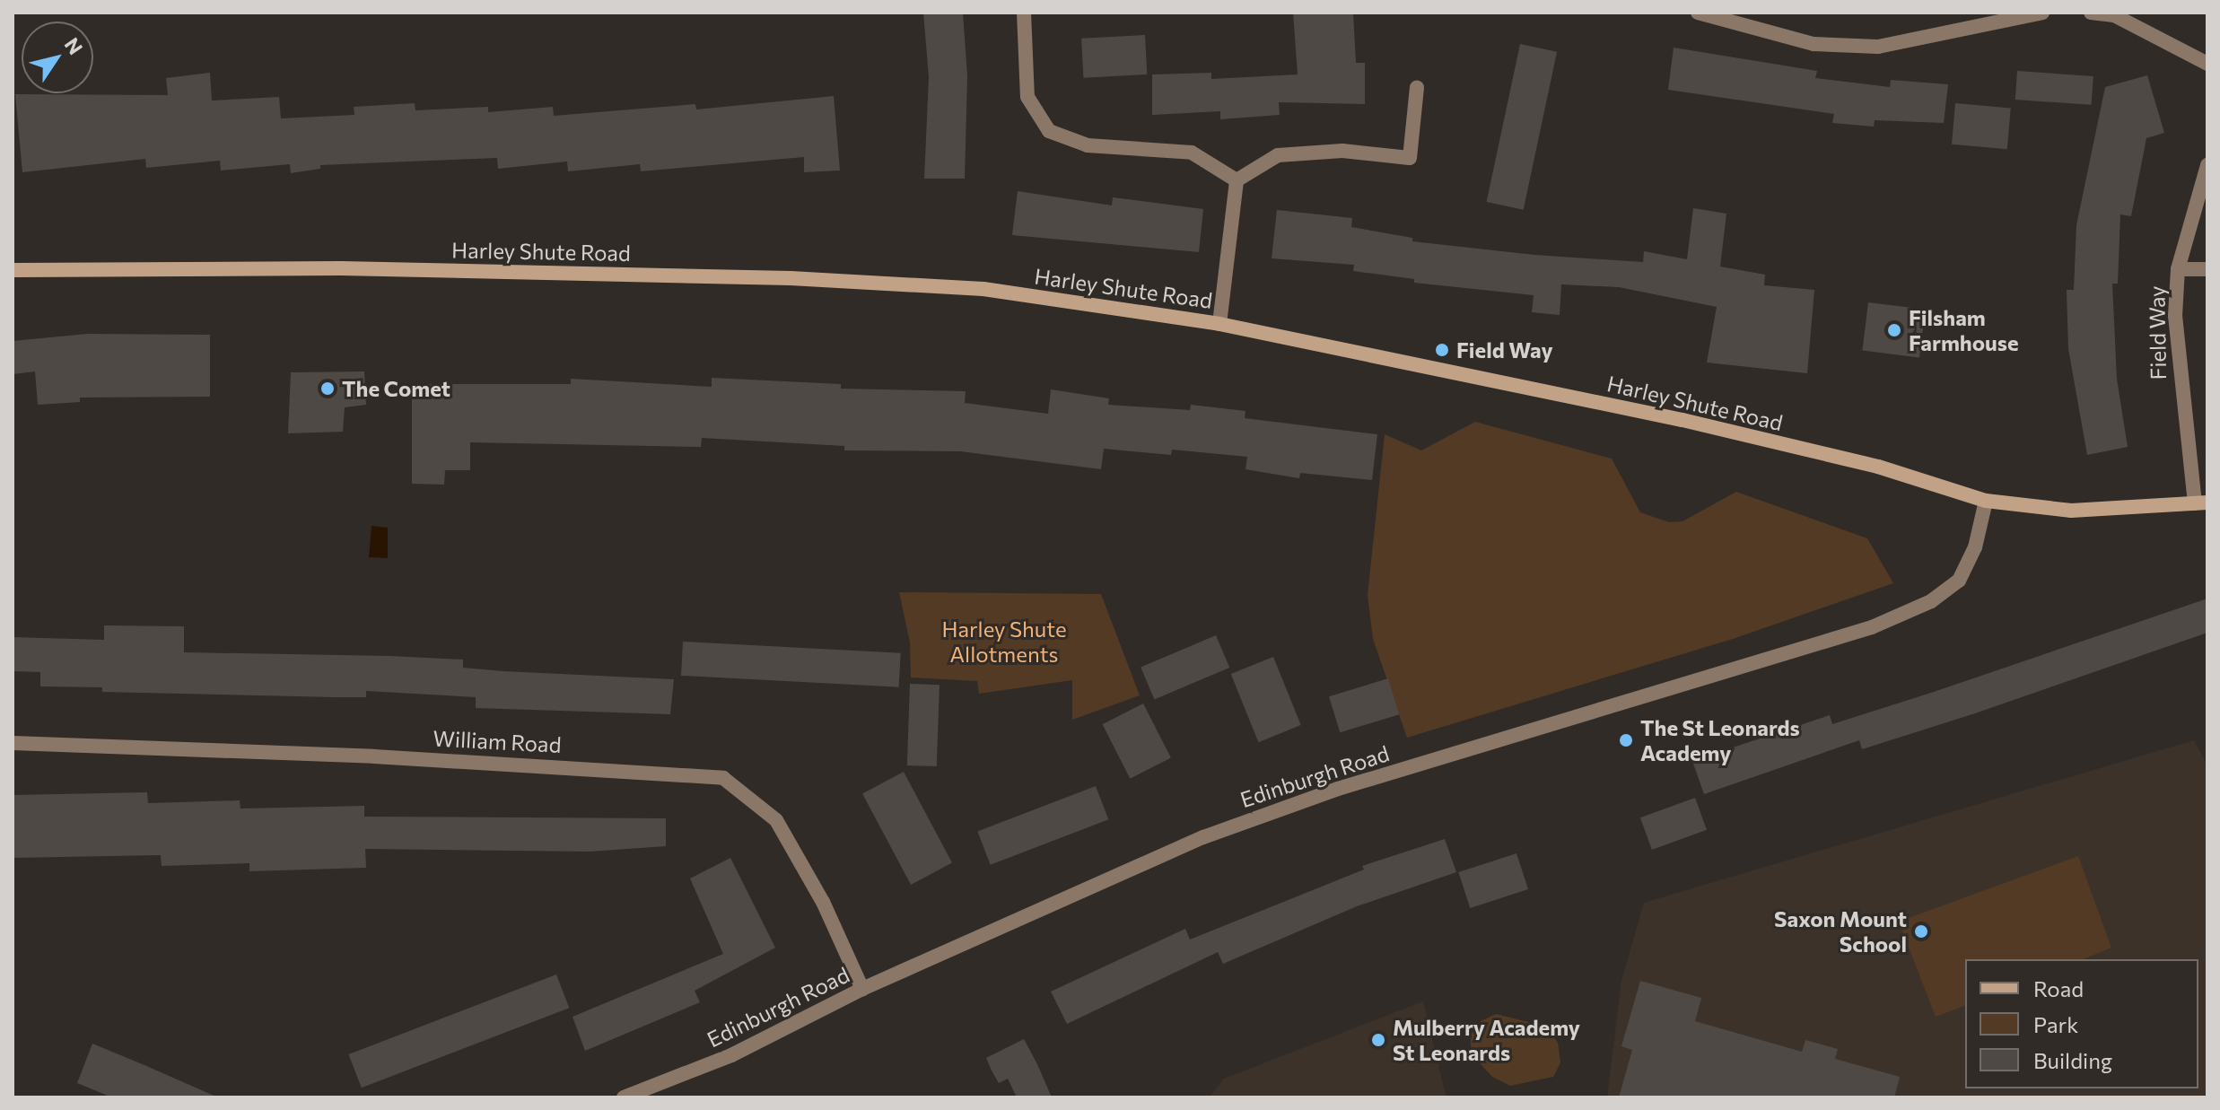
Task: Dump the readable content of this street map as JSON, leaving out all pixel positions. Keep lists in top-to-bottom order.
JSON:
{
  "streets": {
    "main road": ["Harley Shute Road"],
    "street": ["Field Way", "William Road", "Edinburgh Road"]
  },
  "crossings": [
    ["Harley Shute Road", "Field Way"],
    ["Harley Shute Road", "Edinburgh Road"],
    ["William Road", "Edinburgh Road"]
  ],
  "parks": ["Harley Shute Allotments"],
  "places": [
    "Filsham Farmhouse",
    "Field Way",
    "The Comet",
    "The St Leonards Academy",
    "Saxon Mount School",
    "Mulberry Academy St Leonards"
  ],
  "legend": ["Road", "Park", "Building"],
  "north": "top right"
}
